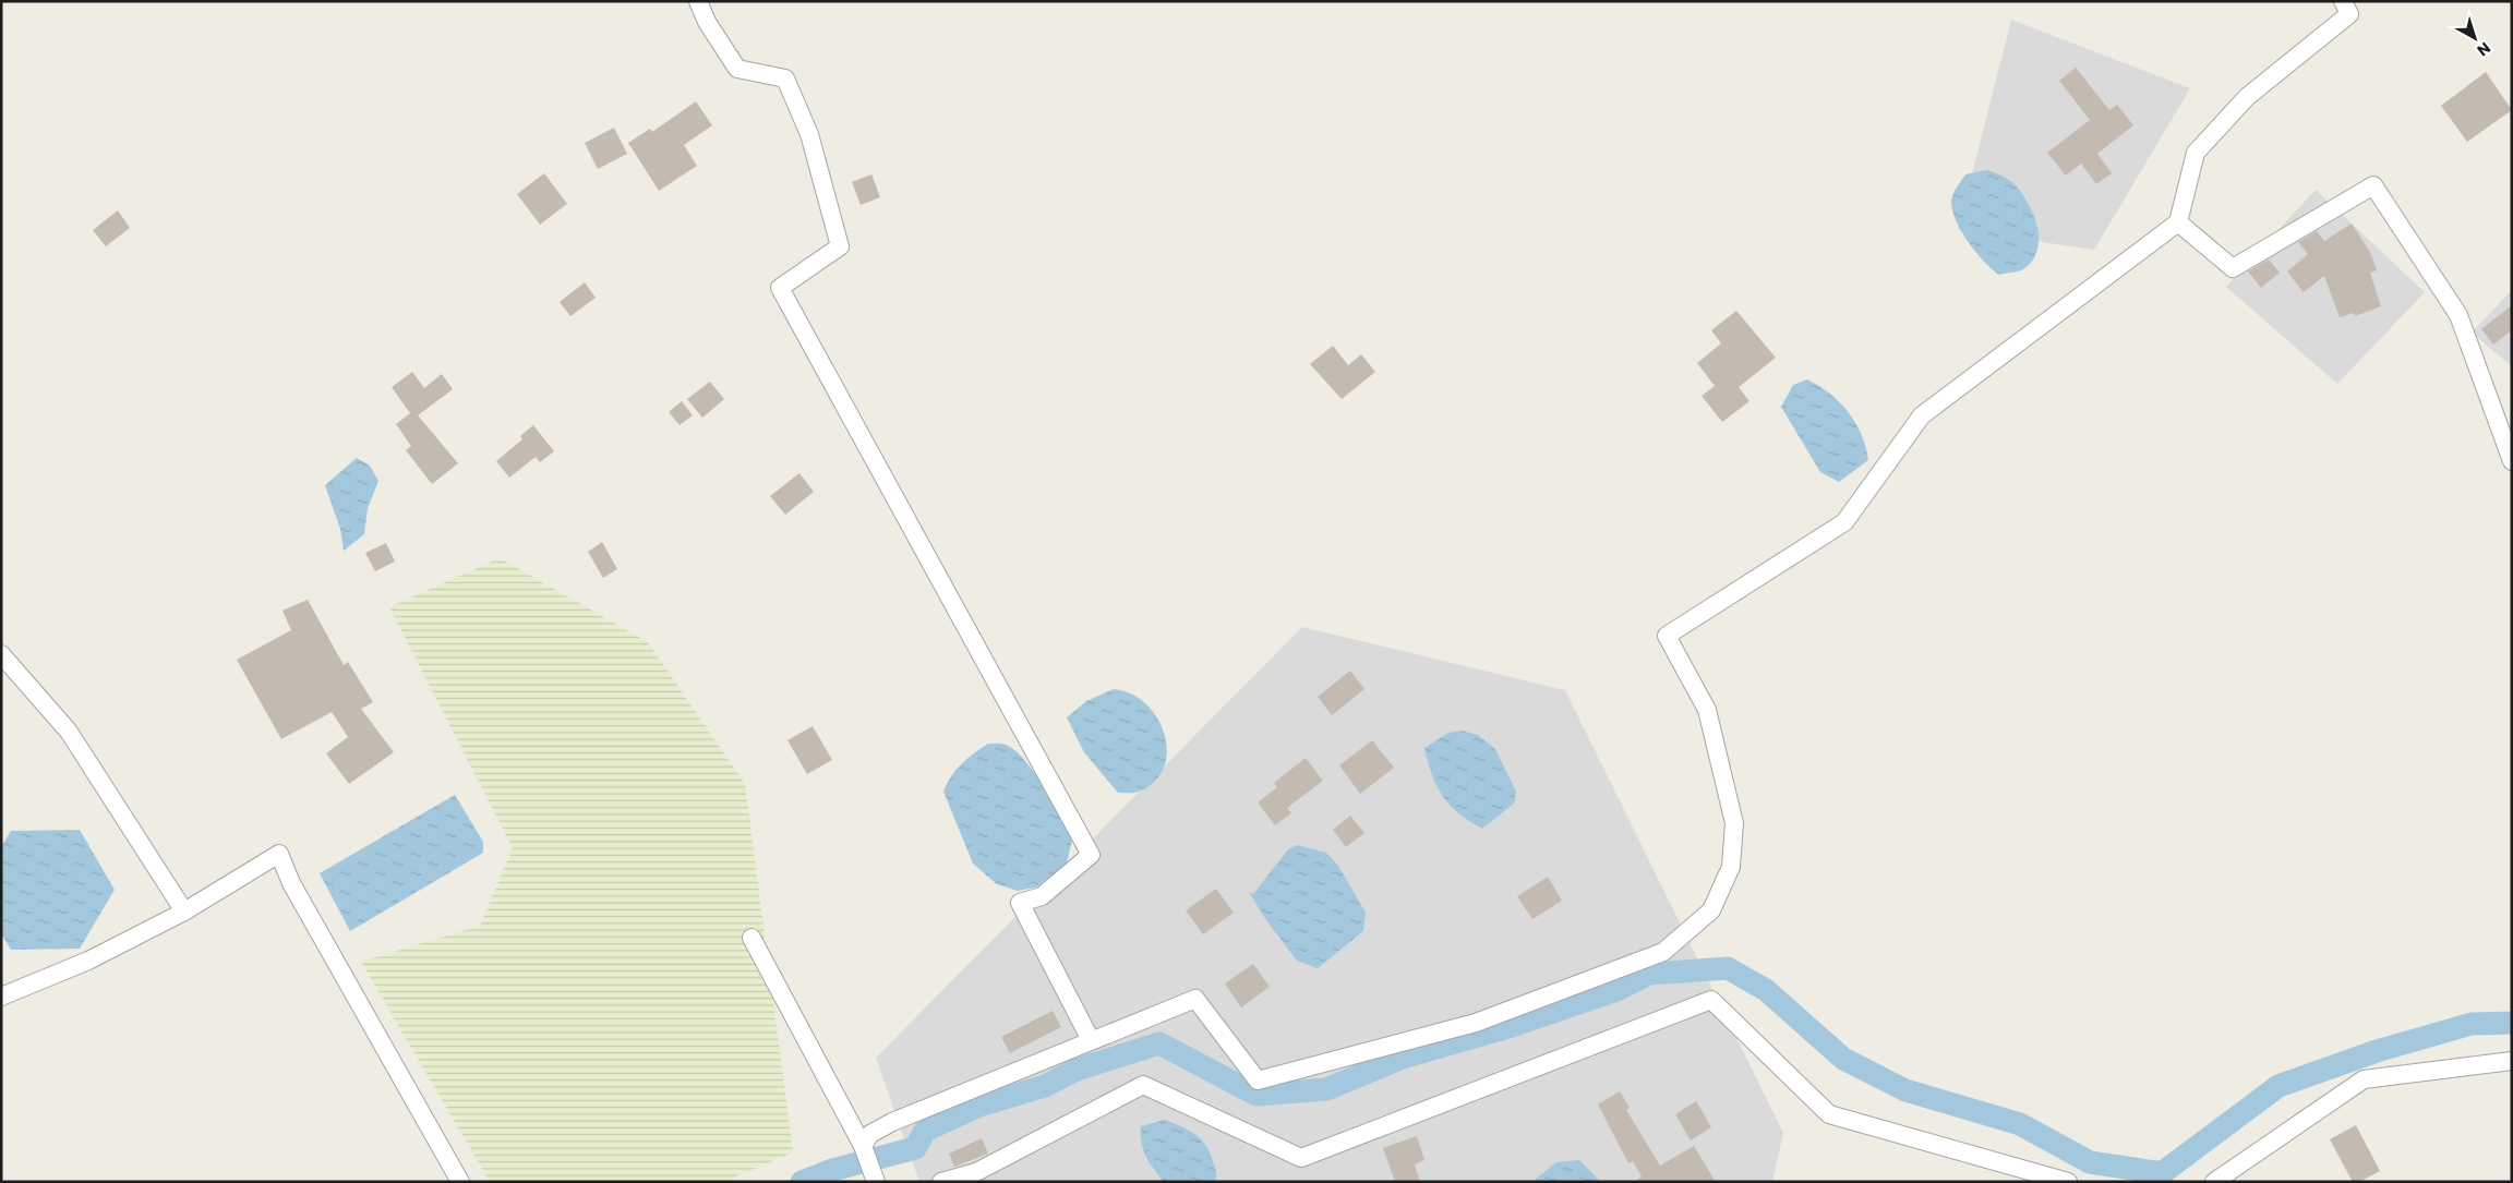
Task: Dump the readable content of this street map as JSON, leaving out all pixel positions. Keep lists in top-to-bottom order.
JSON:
{
  "north": "bottom right"
}
